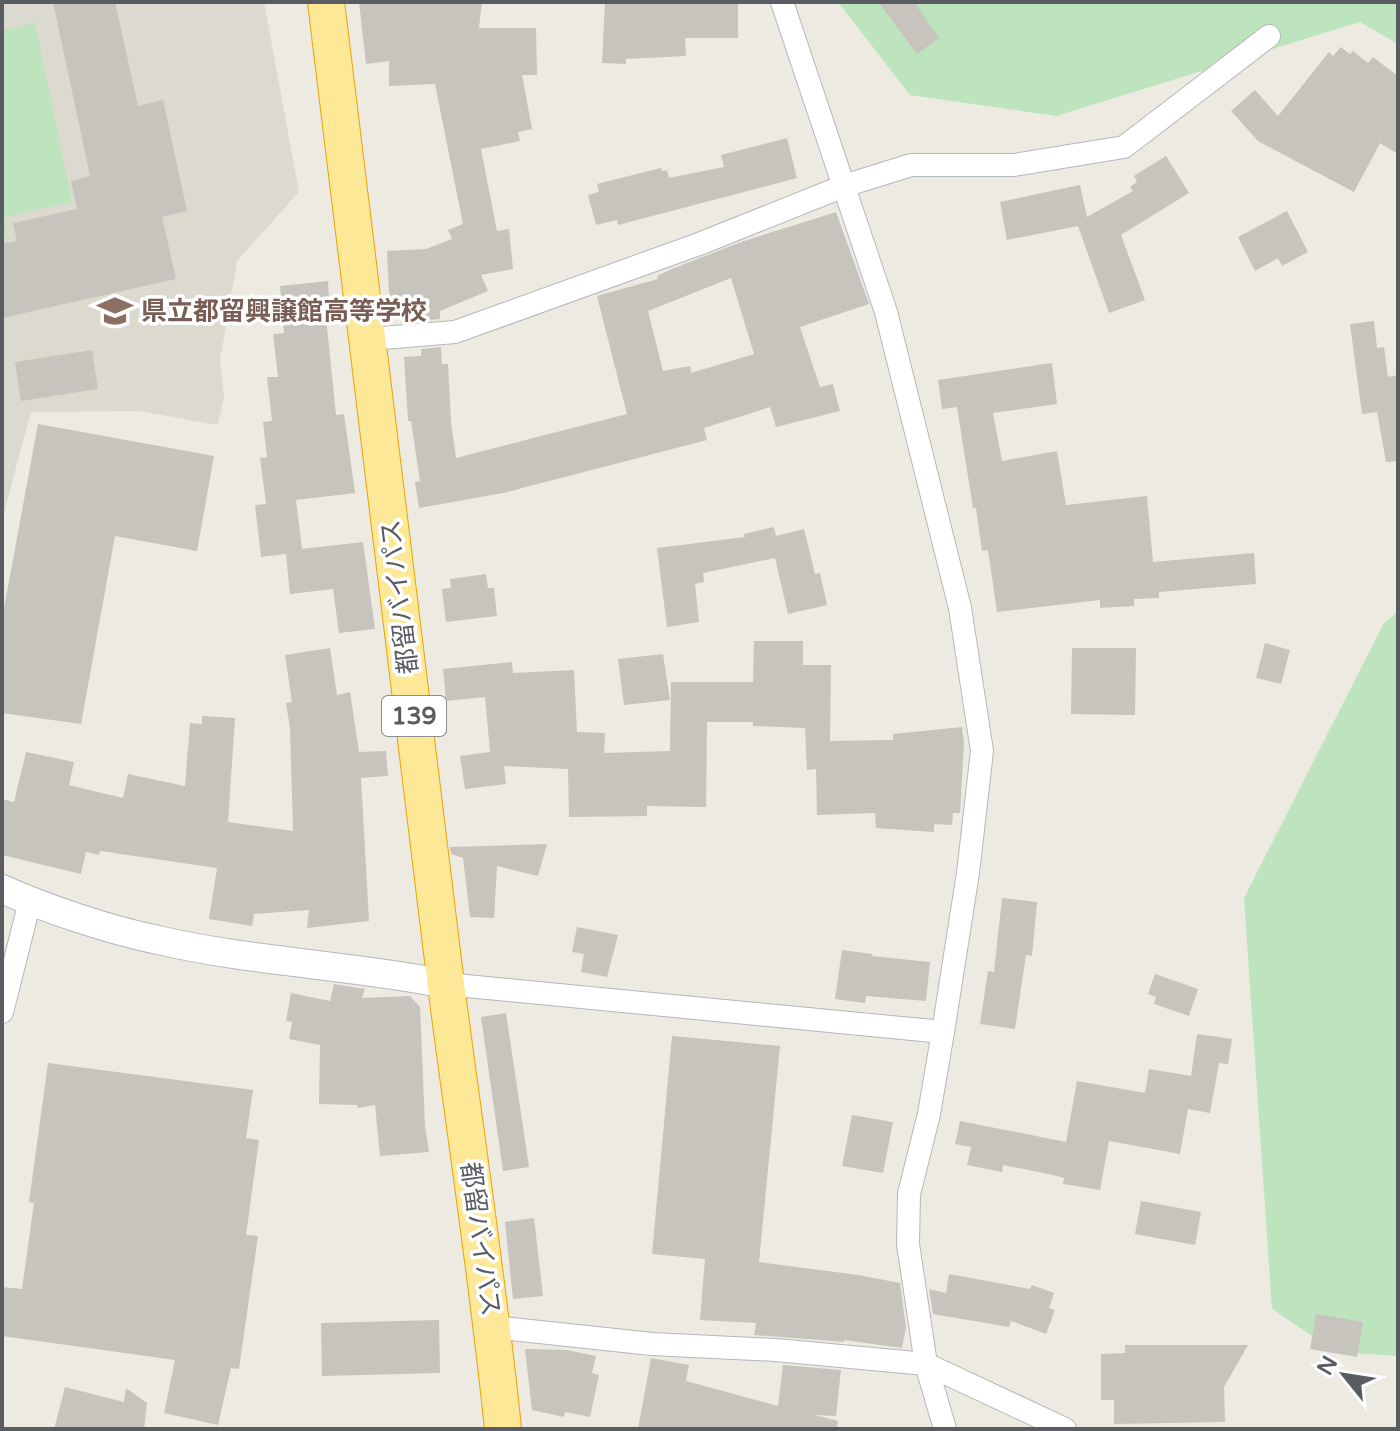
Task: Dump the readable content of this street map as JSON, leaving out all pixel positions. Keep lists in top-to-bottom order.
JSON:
{
  "streets": {
    "highway": ["都留バイパス", "139"]
  },
  "places": {
    "school or university": ["県立都留興譲館高等学校"]
  },
  "north": "top left"
}
